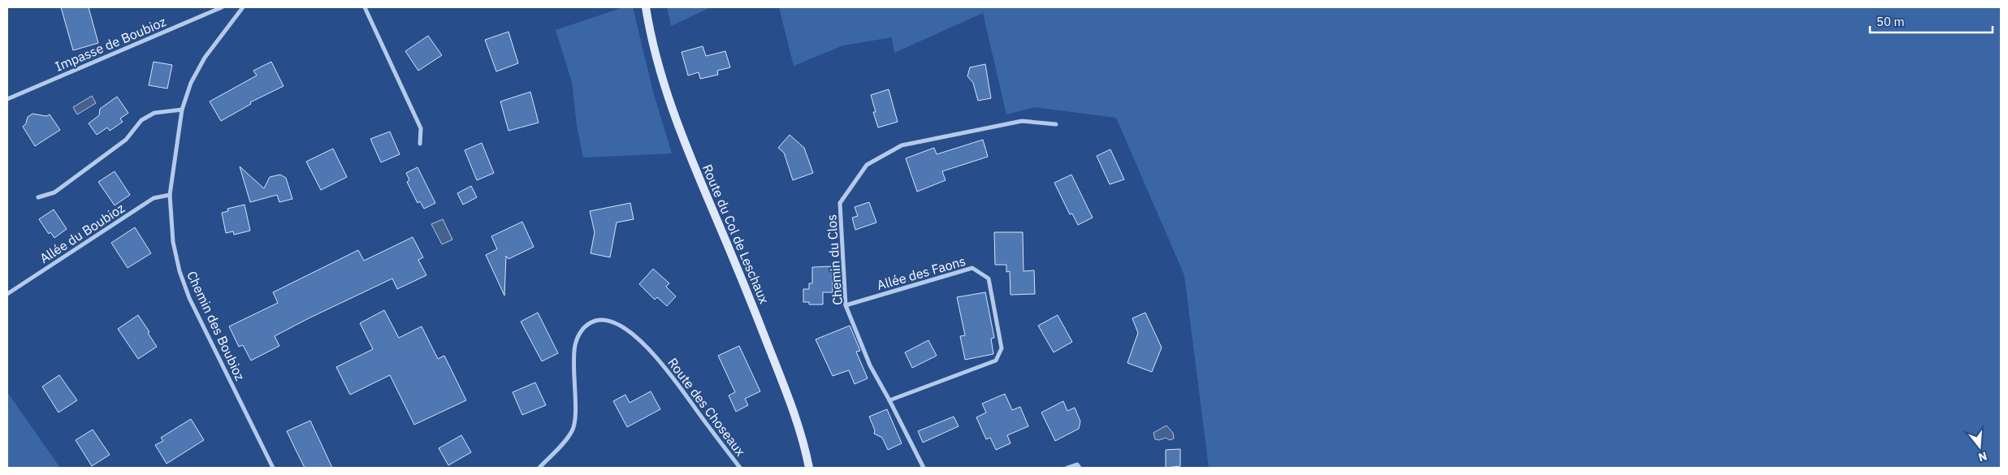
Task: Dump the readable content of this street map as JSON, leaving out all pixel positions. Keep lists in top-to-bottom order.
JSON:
{
  "streets": {
    "main road": ["Route du Col de Leschaux"],
    "street": [
      "Impasse de Boubioz",
      "Allée du Boubioz",
      "Chemin du Clos",
      "Allée des Faons",
      "Chemin des Boubioz",
      "Route des Choseaux"
    ]
  },
  "crossings": [
    ["Allée du Boubioz", "Chemin des Boubioz"],
    ["Chemin du Clos", "Allée des Faons"]
  ],
  "scale_bar": "50 m",
  "north": "bottom"
}
